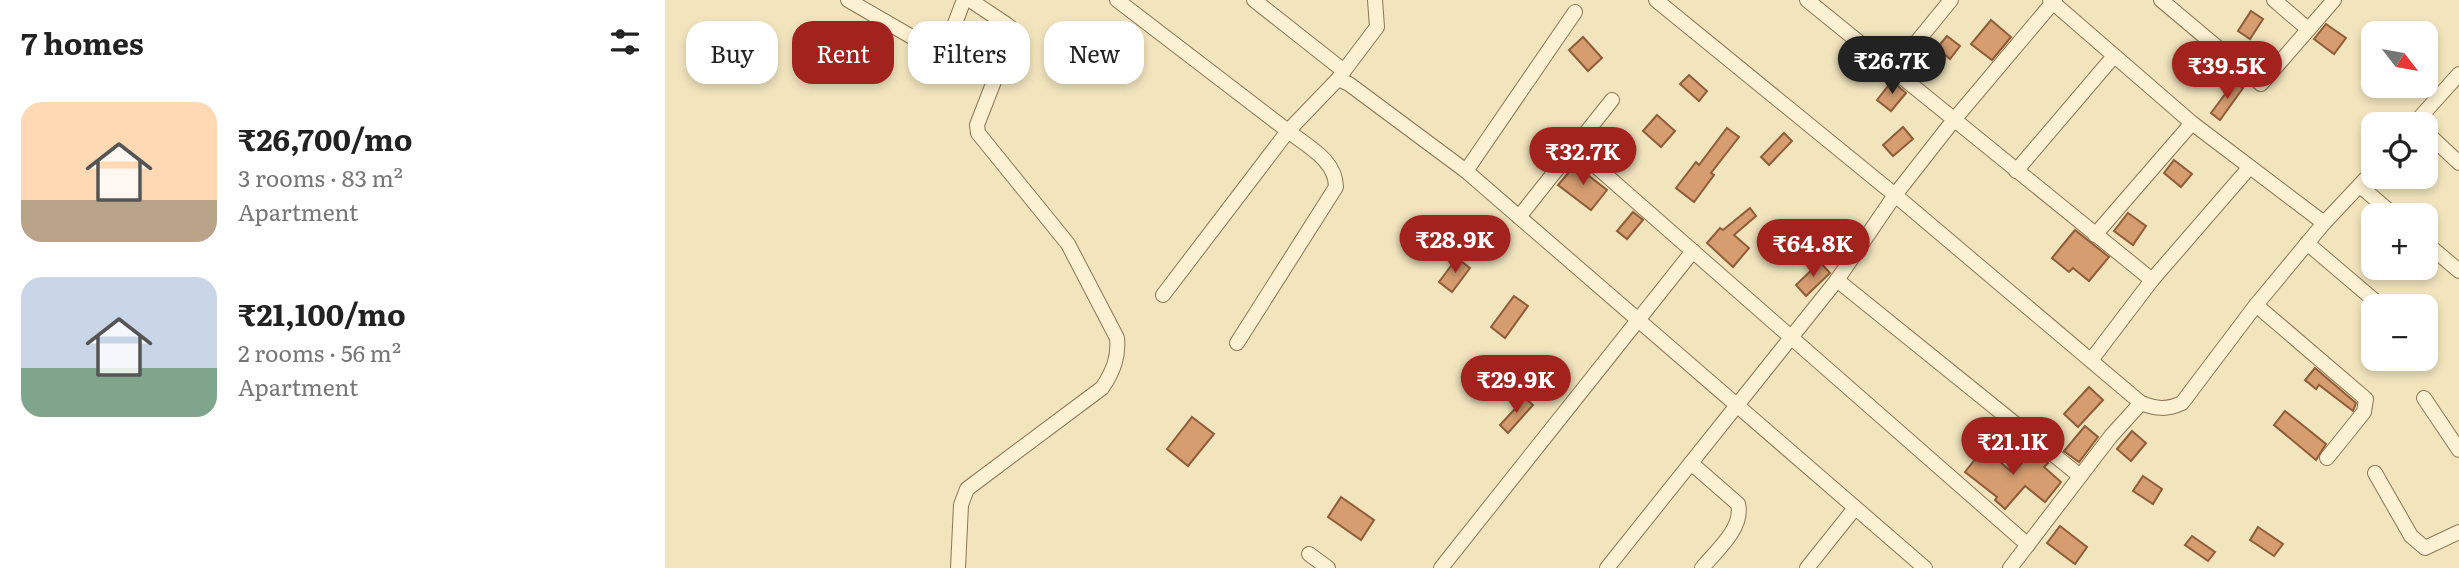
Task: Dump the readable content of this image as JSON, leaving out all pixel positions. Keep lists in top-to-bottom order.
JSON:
{
  "north": "bottom right",
  "page": {
    "heading": "7 homes",
    "map_buttons": ["+", "−"],
    "chip": [
      "Buy",
      "Rent",
      "Filters",
      "New"
    ],
    "price": [
      "₹26.7K",
      "₹39.5K",
      "₹32.7K",
      "₹28.9K",
      "₹64.8K",
      "₹29.9K",
      "₹21.1K"
    ],
    "list": [
      {
        "name": "₹26,700/mo",
        "note": "3 rooms · 83 m² · Apartment"
      },
      {
        "name": "₹21,100/mo",
        "note": "2 rooms · 56 m² · Apartment"
      }
    ]
  }
}
